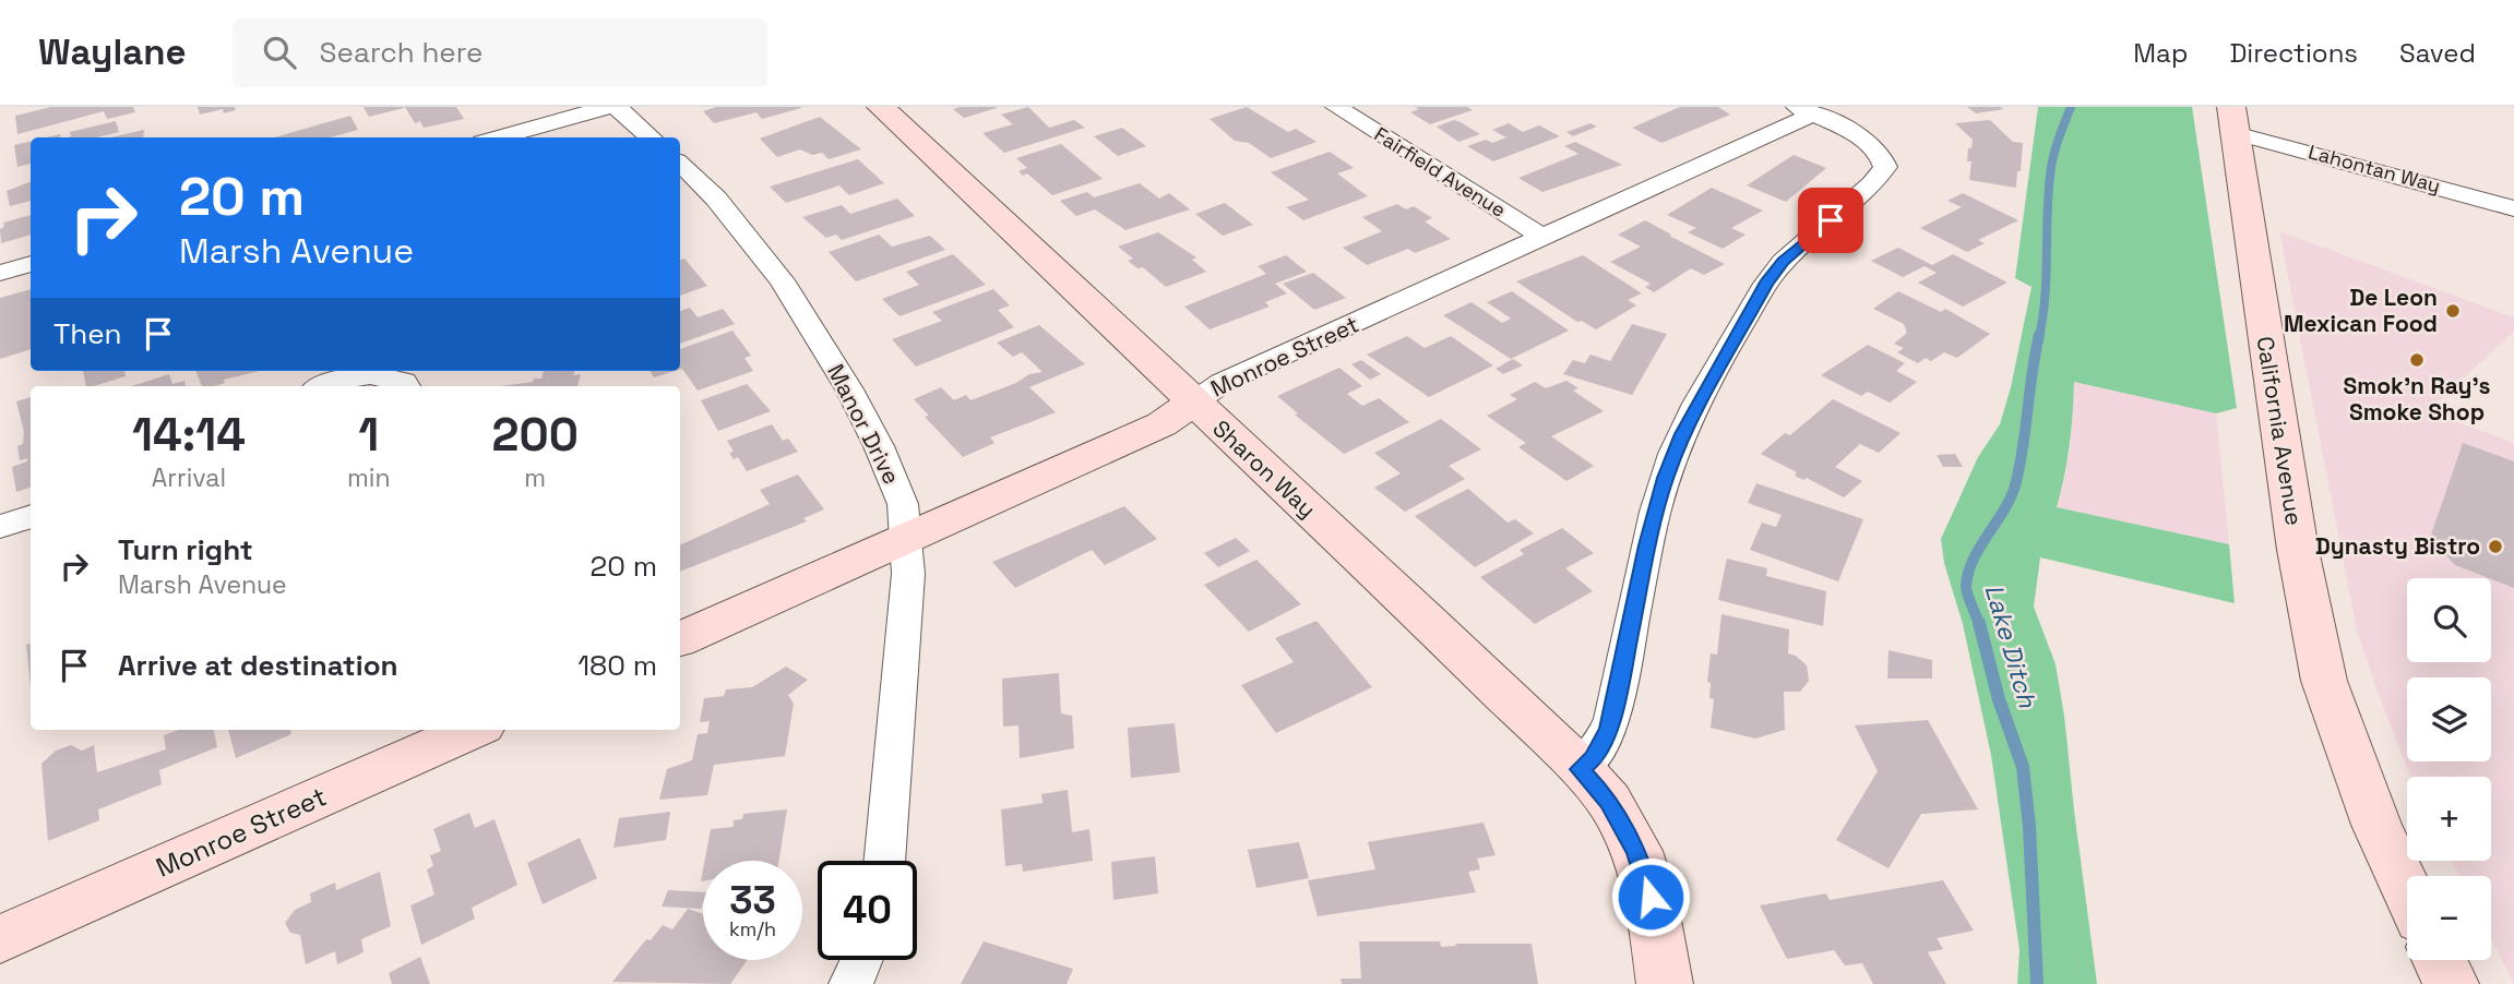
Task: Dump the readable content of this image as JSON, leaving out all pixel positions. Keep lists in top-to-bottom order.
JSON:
{
  "streets": {
    "street": [
      "Lahontan Way",
      "Fairfield Avenue",
      "Monroe Street",
      "Manor Drive",
      "California Avenue",
      "Sharon Way"
    ]
  },
  "crossings": [
    ["Lahontan Way", "California Avenue"],
    ["Fairfield Avenue", "Monroe Street"],
    ["Monroe Street", "Manor Drive"],
    ["Monroe Street", "Sharon Way"]
  ],
  "water": ["Lake Ditch"],
  "places": ["De Leon Mexican Food", "Smok'n Ray's Smoke Shop", "Dynasty Bistro"],
  "page": {
    "header": "Waylane",
    "search": "Search here",
    "nav": ["Map", "Directions", "Saved"],
    "turn": ["20 m", "Marsh Avenue"],
    "then": "Then",
    "eta": [
      "14:14",
      "Arrival",
      "1",
      "min",
      "200",
      "m"
    ],
    "list": [
      {
        "name": "Turn right",
        "note": "Marsh Avenue",
        "value": "20 m"
      },
      {
        "name": "Arrive at destination",
        "value": "180 m"
      }
    ],
    "map_buttons": ["+", "−"],
    "speed": "33 km/h",
    "limit": "40"
  }
}
